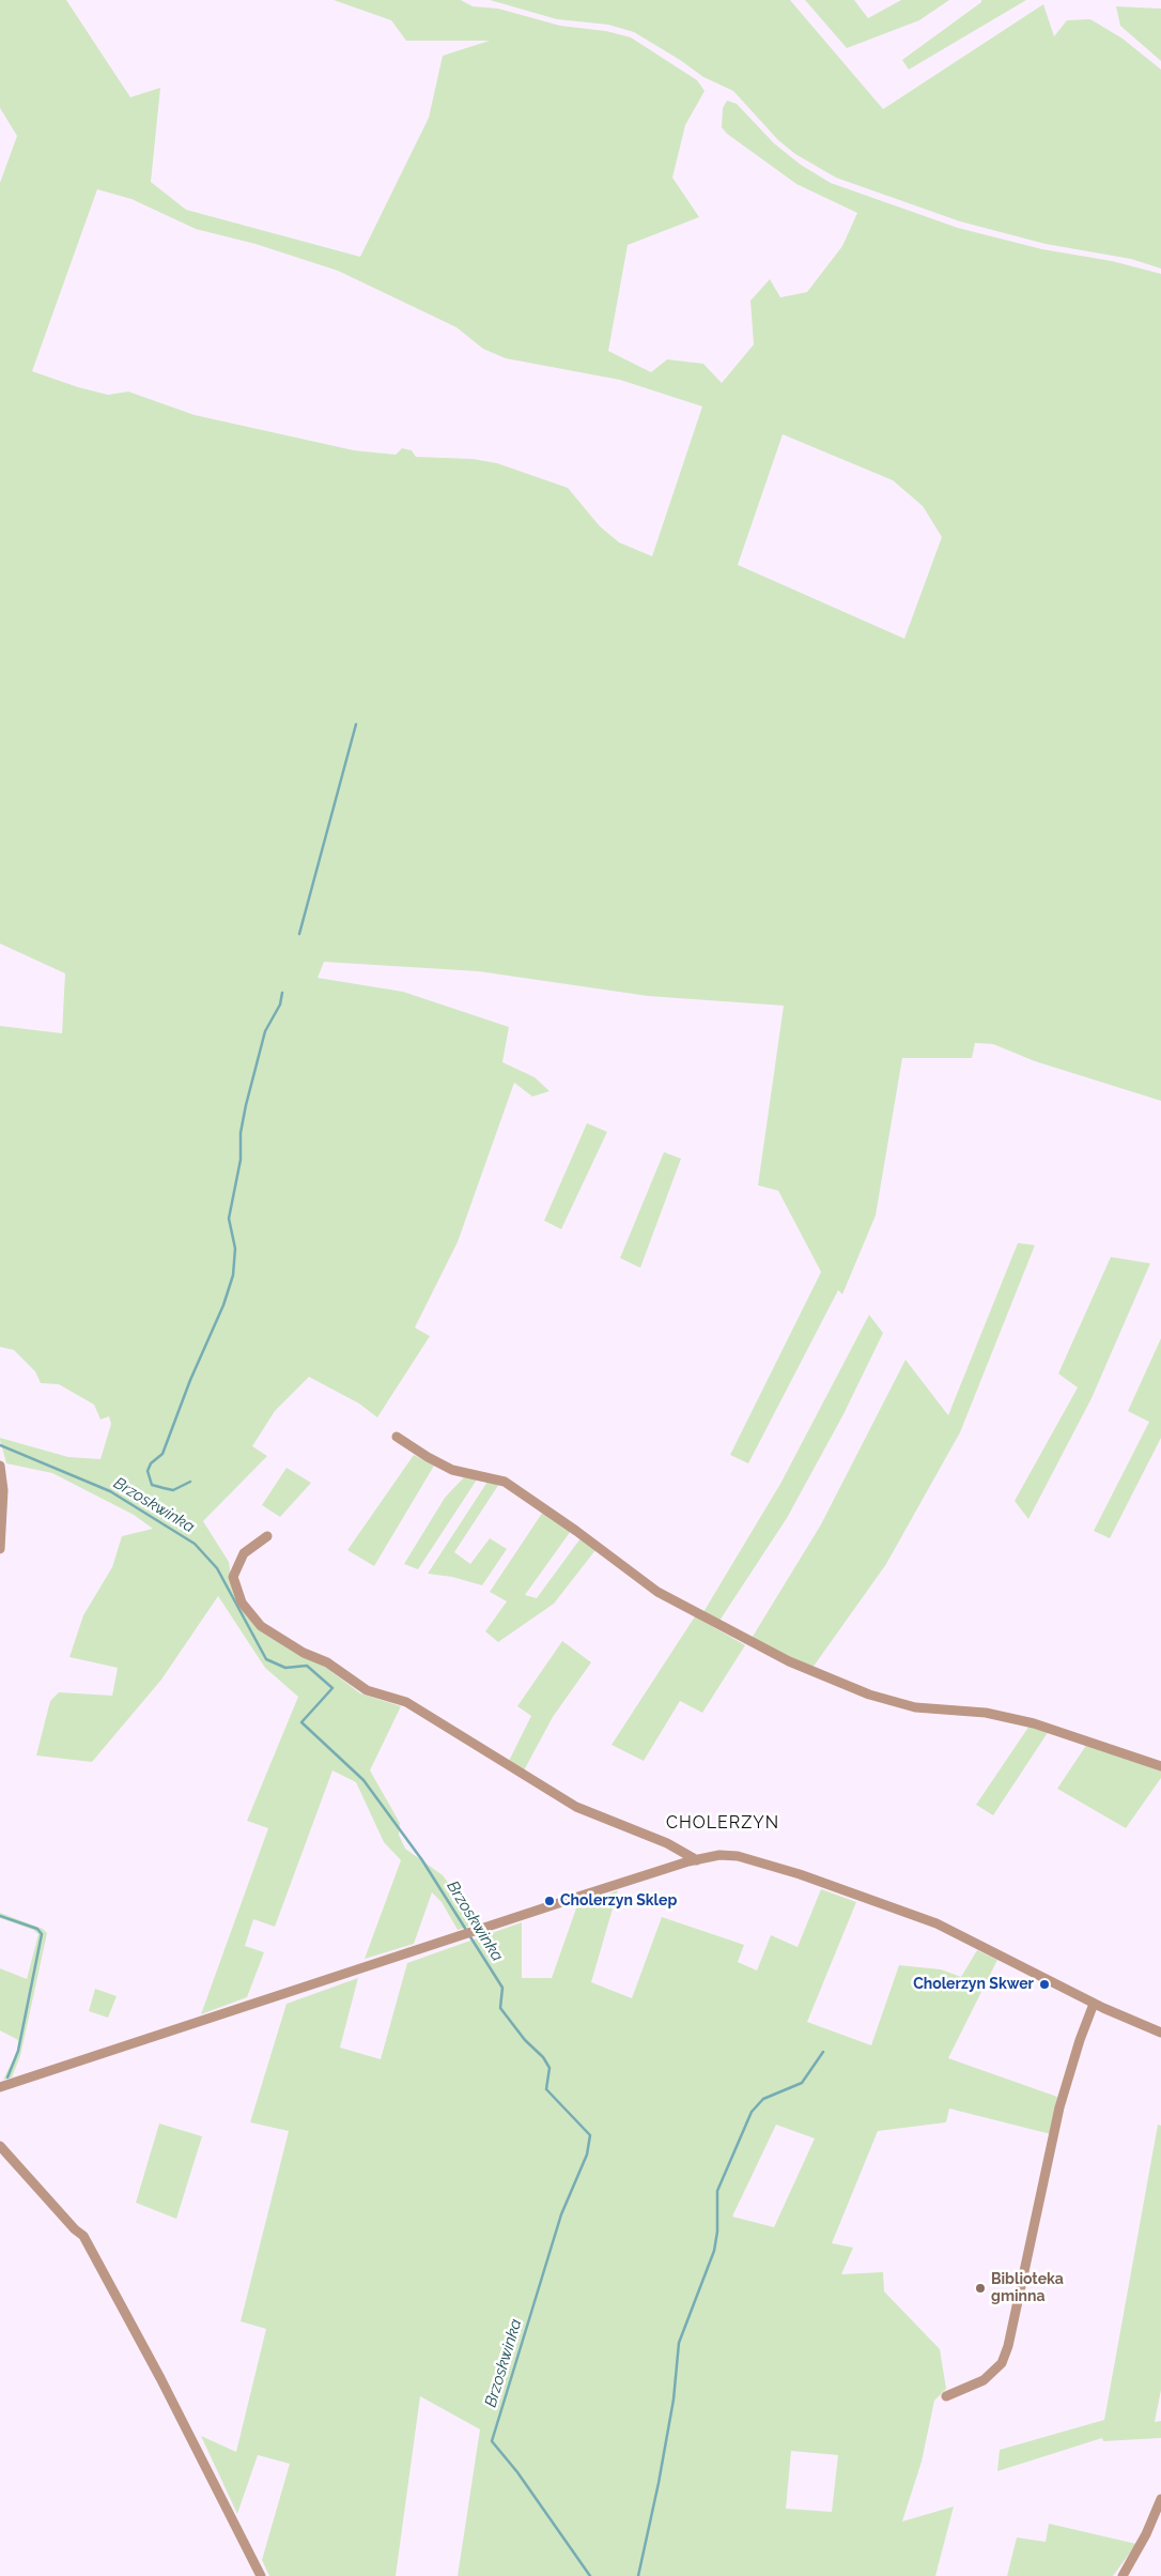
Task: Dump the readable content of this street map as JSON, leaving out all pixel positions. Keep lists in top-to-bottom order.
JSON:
{
  "districts": ["CHOLERZYN"],
  "water": ["Brzoskwinka"],
  "places": ["Cholerzyn Sklep", "Cholerzyn Skwer", "Biblioteka gminna"]
}
